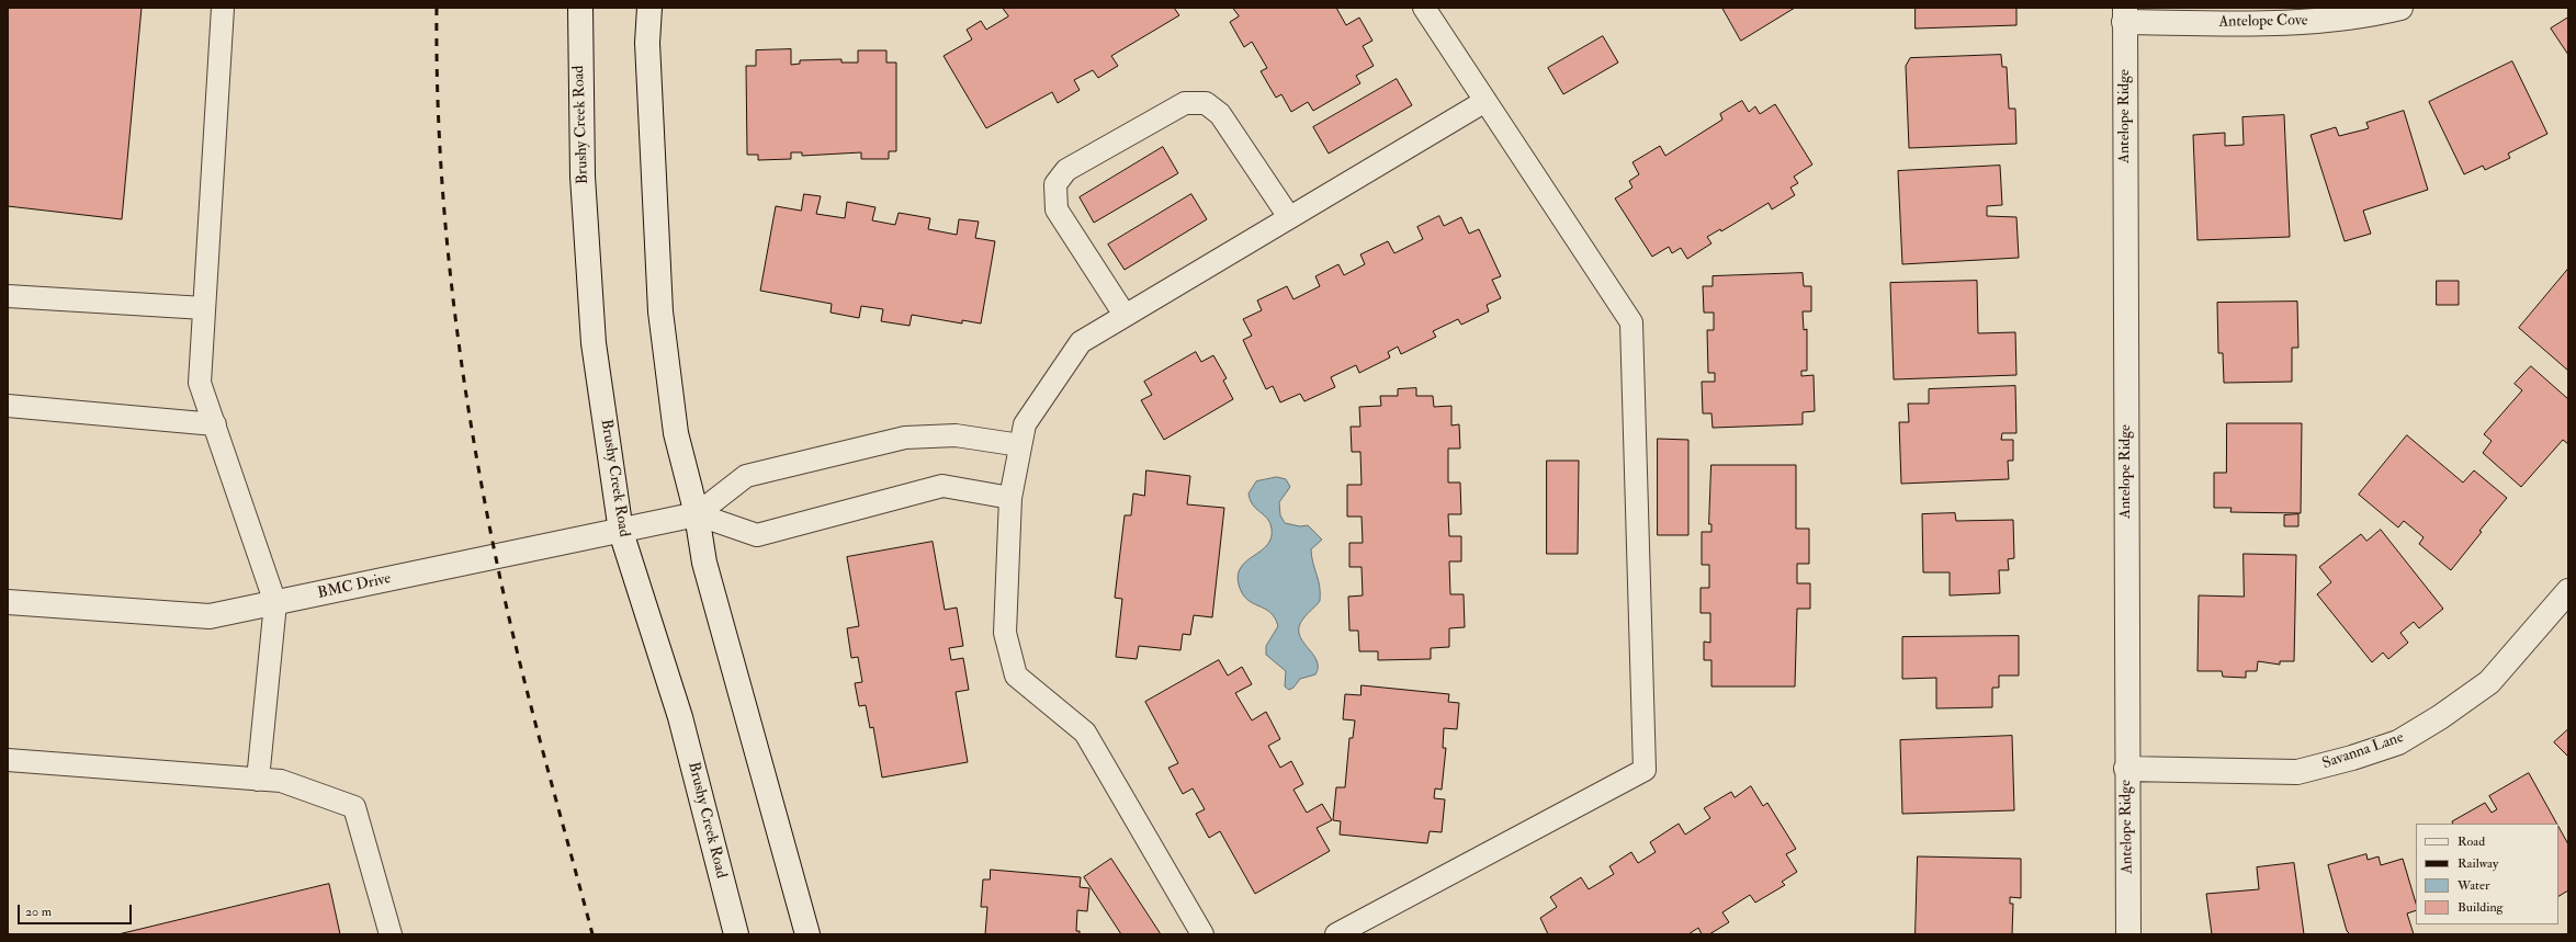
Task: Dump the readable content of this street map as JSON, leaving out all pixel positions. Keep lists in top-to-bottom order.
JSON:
{
  "streets": {
    "street": [
      "Antelope Cove",
      "Antelope Ridge",
      "Brushy Creek Road",
      "BMC Drive",
      "Savanna Lane"
    ]
  },
  "crossings": [
    ["Antelope Cove", "Antelope Ridge"],
    ["Antelope Ridge", "Savanna Lane"],
    ["Brushy Creek Road", "BMC Drive"]
  ],
  "legend": [
    "Road",
    "Railway",
    "Water",
    "Building"
  ],
  "scale_bar": "20 m"
}
